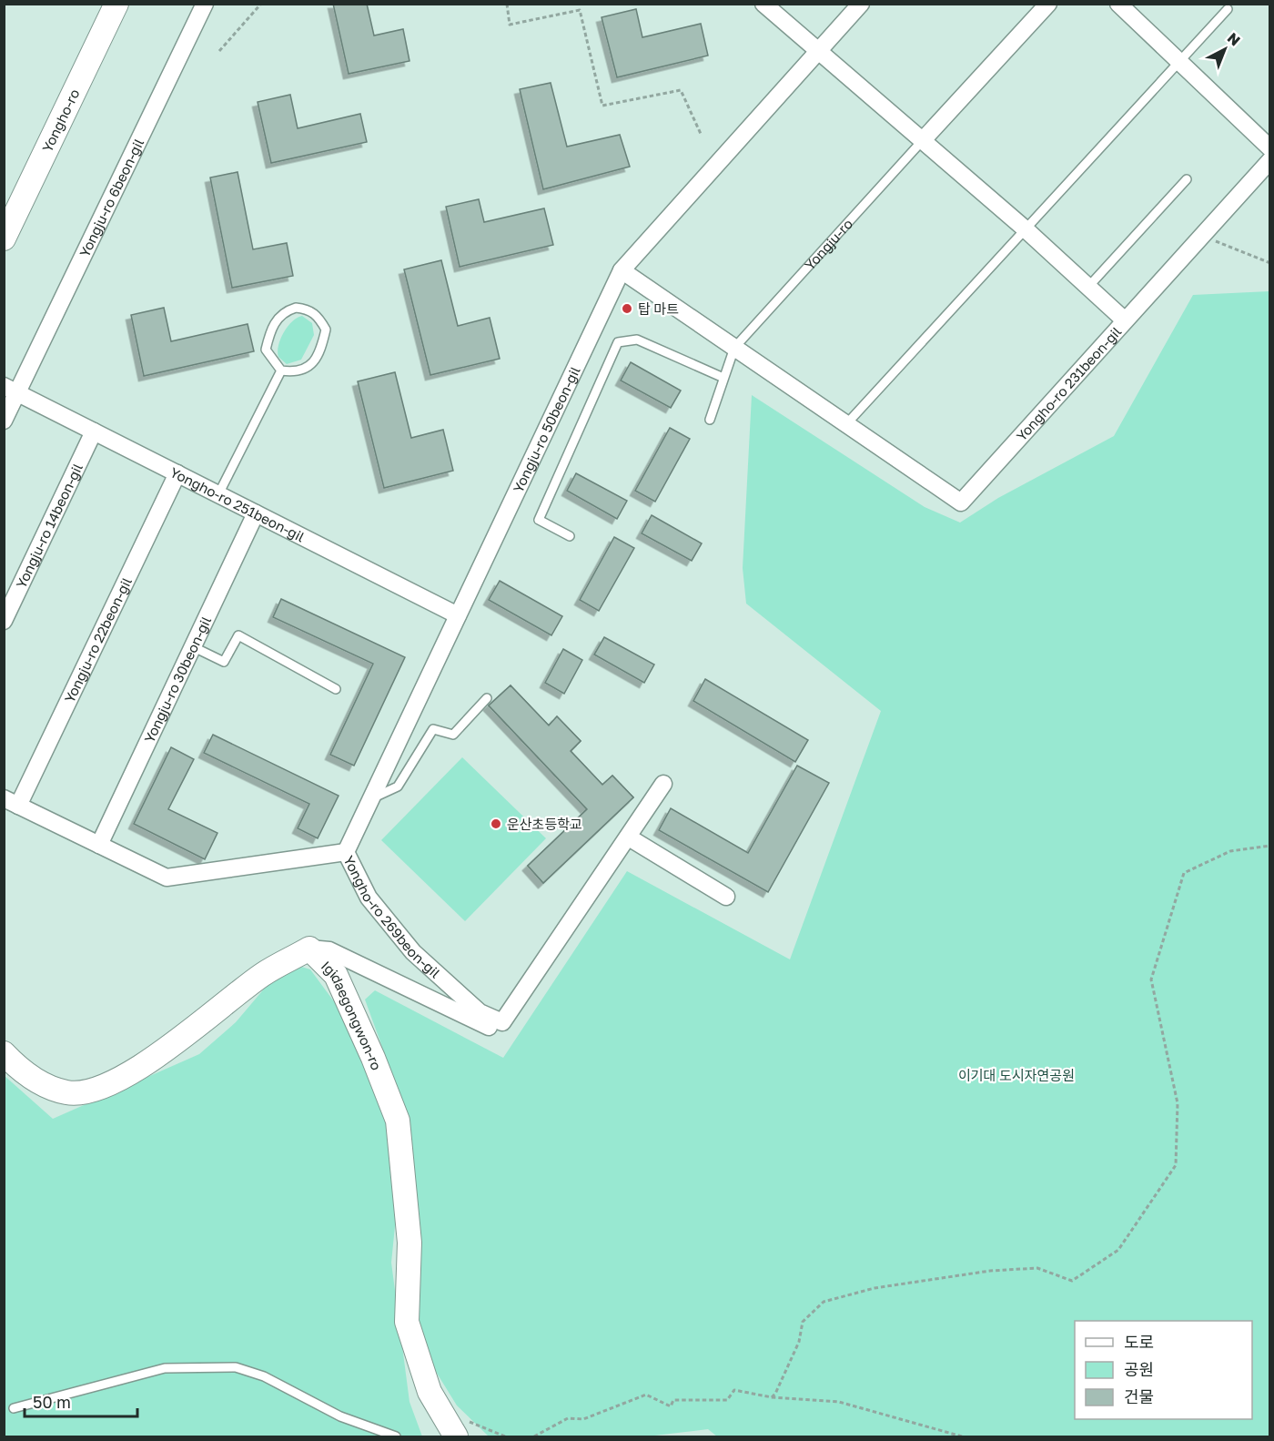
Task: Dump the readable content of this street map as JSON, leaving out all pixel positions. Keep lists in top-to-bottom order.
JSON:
{
  "streets": {
    "street": [
      "Yongho-ro",
      "Yongju-ro 6beon-gil",
      "Yongho-ro 231beon-gil",
      "Yongju-ro 50beon-gil",
      "Yongho-ro 251beon-gil",
      "Yongju-ro 14beon-gil",
      "Yongju-ro 22beon-gil",
      "Yongju-ro 30beon-gil",
      "Yongho-ro 269beon-gil",
      "Igidaegongwon-ro"
    ],
    "lane": ["Yongju-ro"]
  },
  "crossings": [
    ["Yongju-ro 6beon-gil", "Yongho-ro 251beon-gil"],
    ["Yongju-ro", "Yongho-ro 231beon-gil"],
    ["Yongho-ro 231beon-gil", "Yongju-ro 50beon-gil"],
    ["Yongju-ro 50beon-gil", "Yongho-ro 251beon-gil"],
    ["Yongju-ro 50beon-gil", "Yongho-ro 269beon-gil"],
    ["Yongho-ro 251beon-gil", "Yongju-ro 14beon-gil"],
    ["Yongho-ro 251beon-gil", "Yongju-ro 22beon-gil"],
    ["Yongho-ro 251beon-gil", "Yongju-ro 30beon-gil"],
    ["Yongju-ro 22beon-gil", "Yongho-ro 269beon-gil"],
    ["Yongju-ro 30beon-gil", "Yongho-ro 269beon-gil"]
  ],
  "parks": ["이기대 도시자연공원"],
  "places": ["탑 마트", "운산초등학교"],
  "legend": ["도로", "공원", "건물"],
  "scale_bar": "50 m",
  "north": "top right"
}
